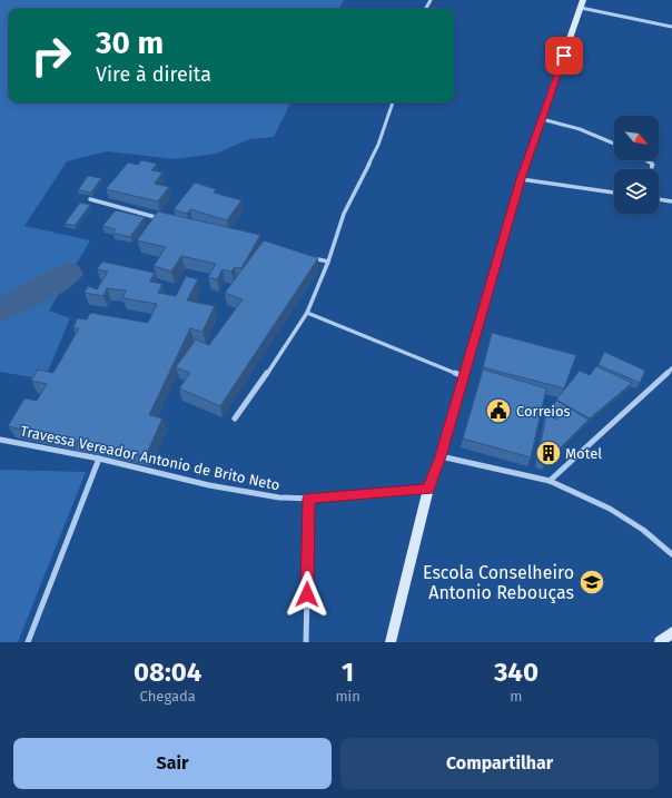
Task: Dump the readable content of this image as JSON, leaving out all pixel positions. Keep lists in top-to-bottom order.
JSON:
{
  "streets": {
    "street": ["Travessa Vereador Antonio de Brito Neto"]
  },
  "places": {
    "public building": ["Correios"],
    "building": ["Motel"],
    "school or university": ["Escola Conselheiro Antonio Rebouças"]
  },
  "north": "bottom right",
  "page": {
    "turn": ["30 m", "Vire à direita"],
    "eta": [
      "08:04",
      "Chegada",
      "1",
      "min",
      "340",
      "m"
    ],
    "buttons": ["Sair", "Compartilhar"]
  }
}
